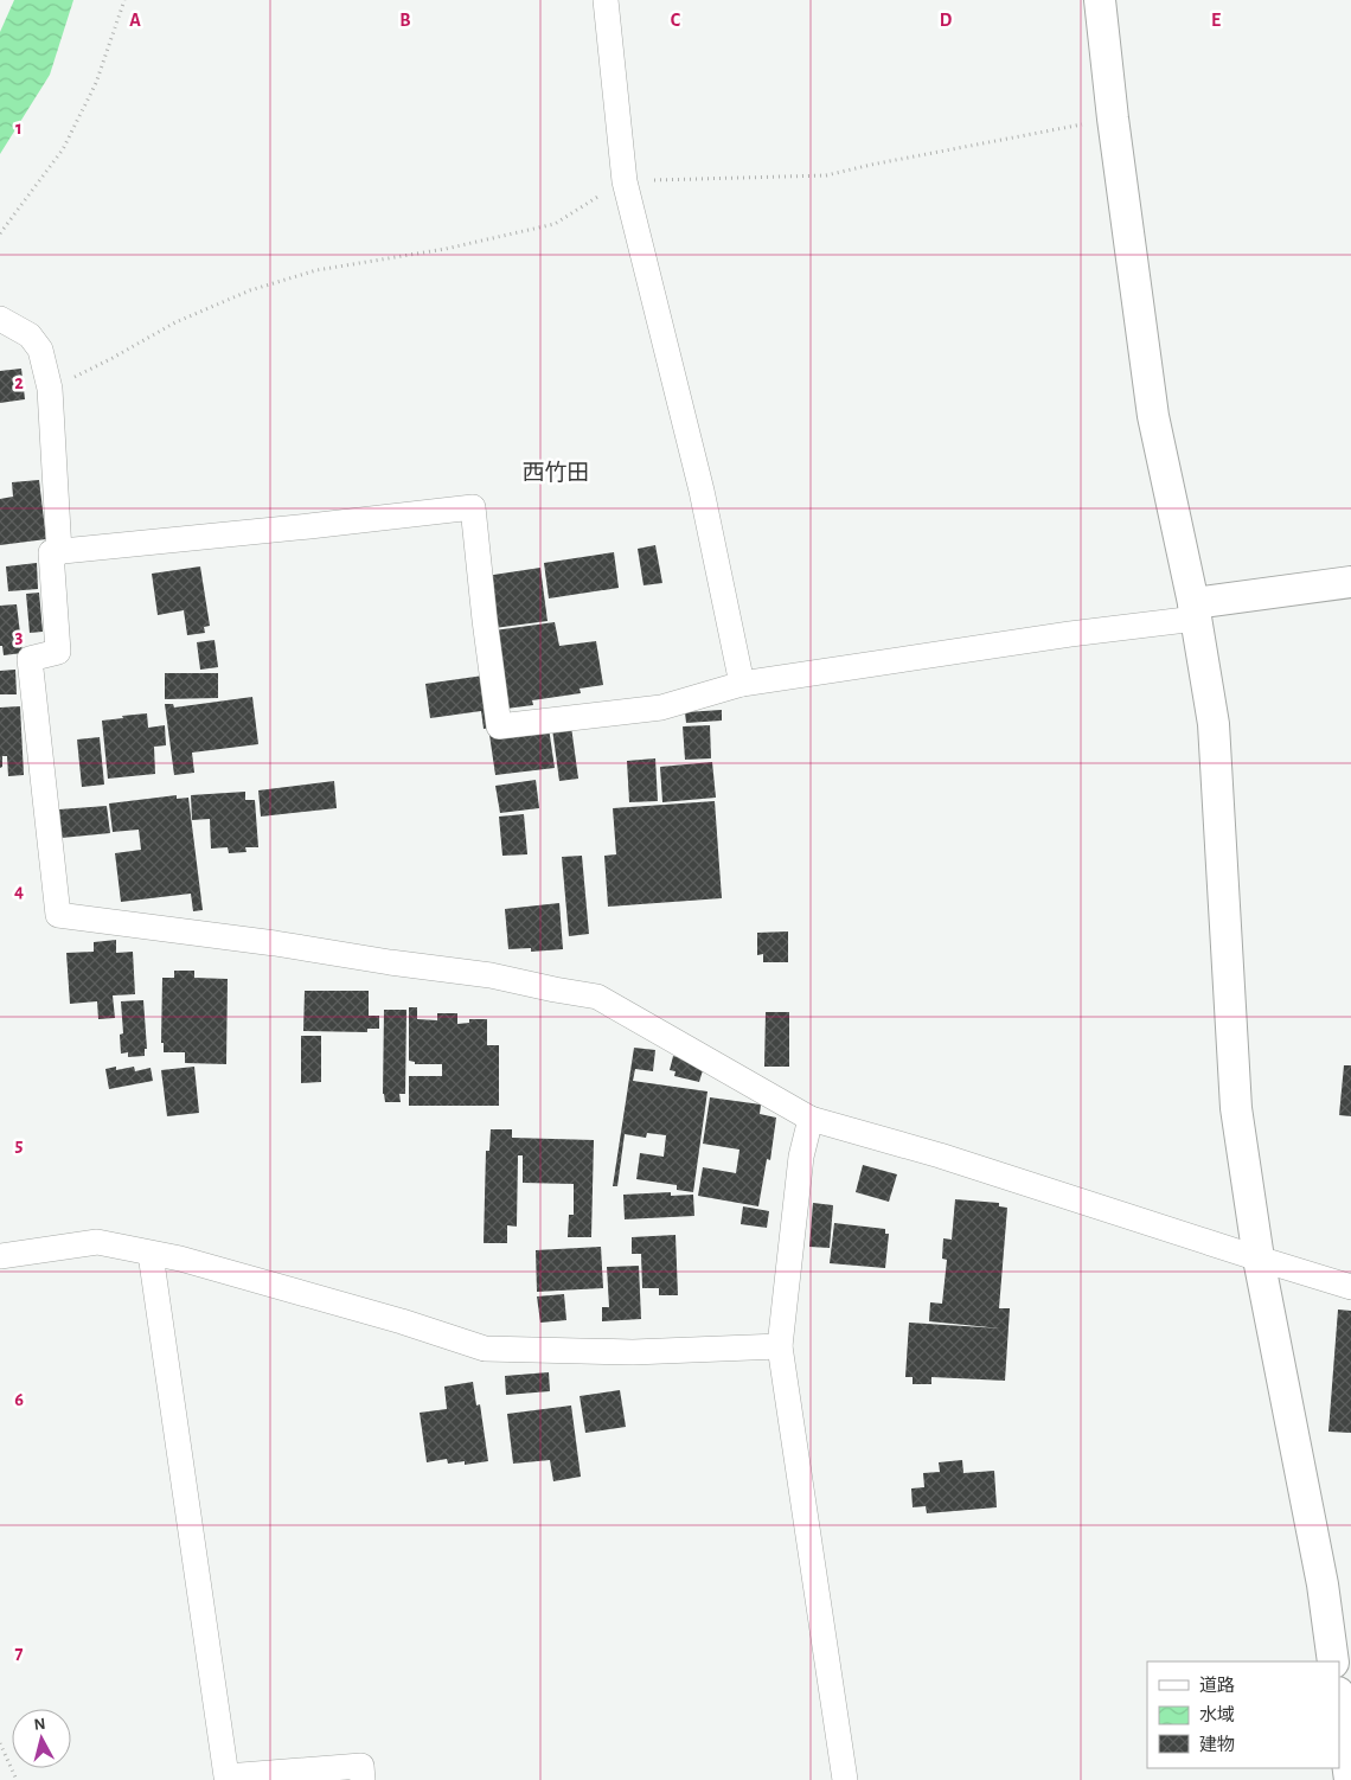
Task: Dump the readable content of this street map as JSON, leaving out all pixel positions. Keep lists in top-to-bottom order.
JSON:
{
  "districts": ["西竹田"],
  "legend": ["道路", "水域", "建物"],
  "north": "top",
  "grid": {
    "columns": [
      "A",
      "B",
      "C",
      "D",
      "E"
    ],
    "rows": [
      "1",
      "2",
      "3",
      "4",
      "5",
      "6",
      "7"
    ]
  }
}
